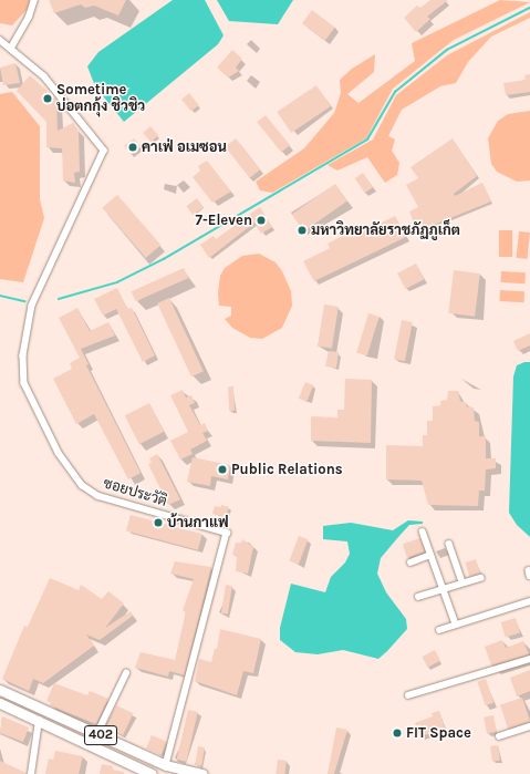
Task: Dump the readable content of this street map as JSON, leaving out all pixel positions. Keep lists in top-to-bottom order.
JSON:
{
  "streets": {
    "main road": ["402"],
    "street": ["ซอยประวัติ"]
  },
  "crossings": [
    ["ซอยประวัติ", "402"]
  ],
  "places": [
    "Sometime บ่อตกกุ้ง ชิวชิว",
    "คาเฟ่ อเมซอน",
    "7-Eleven",
    "มหาวิทยาลัยราชภัฏภูเก็ต",
    "Public Relations",
    "บ้านกาแฟ",
    "FIT Space"
  ]
}
